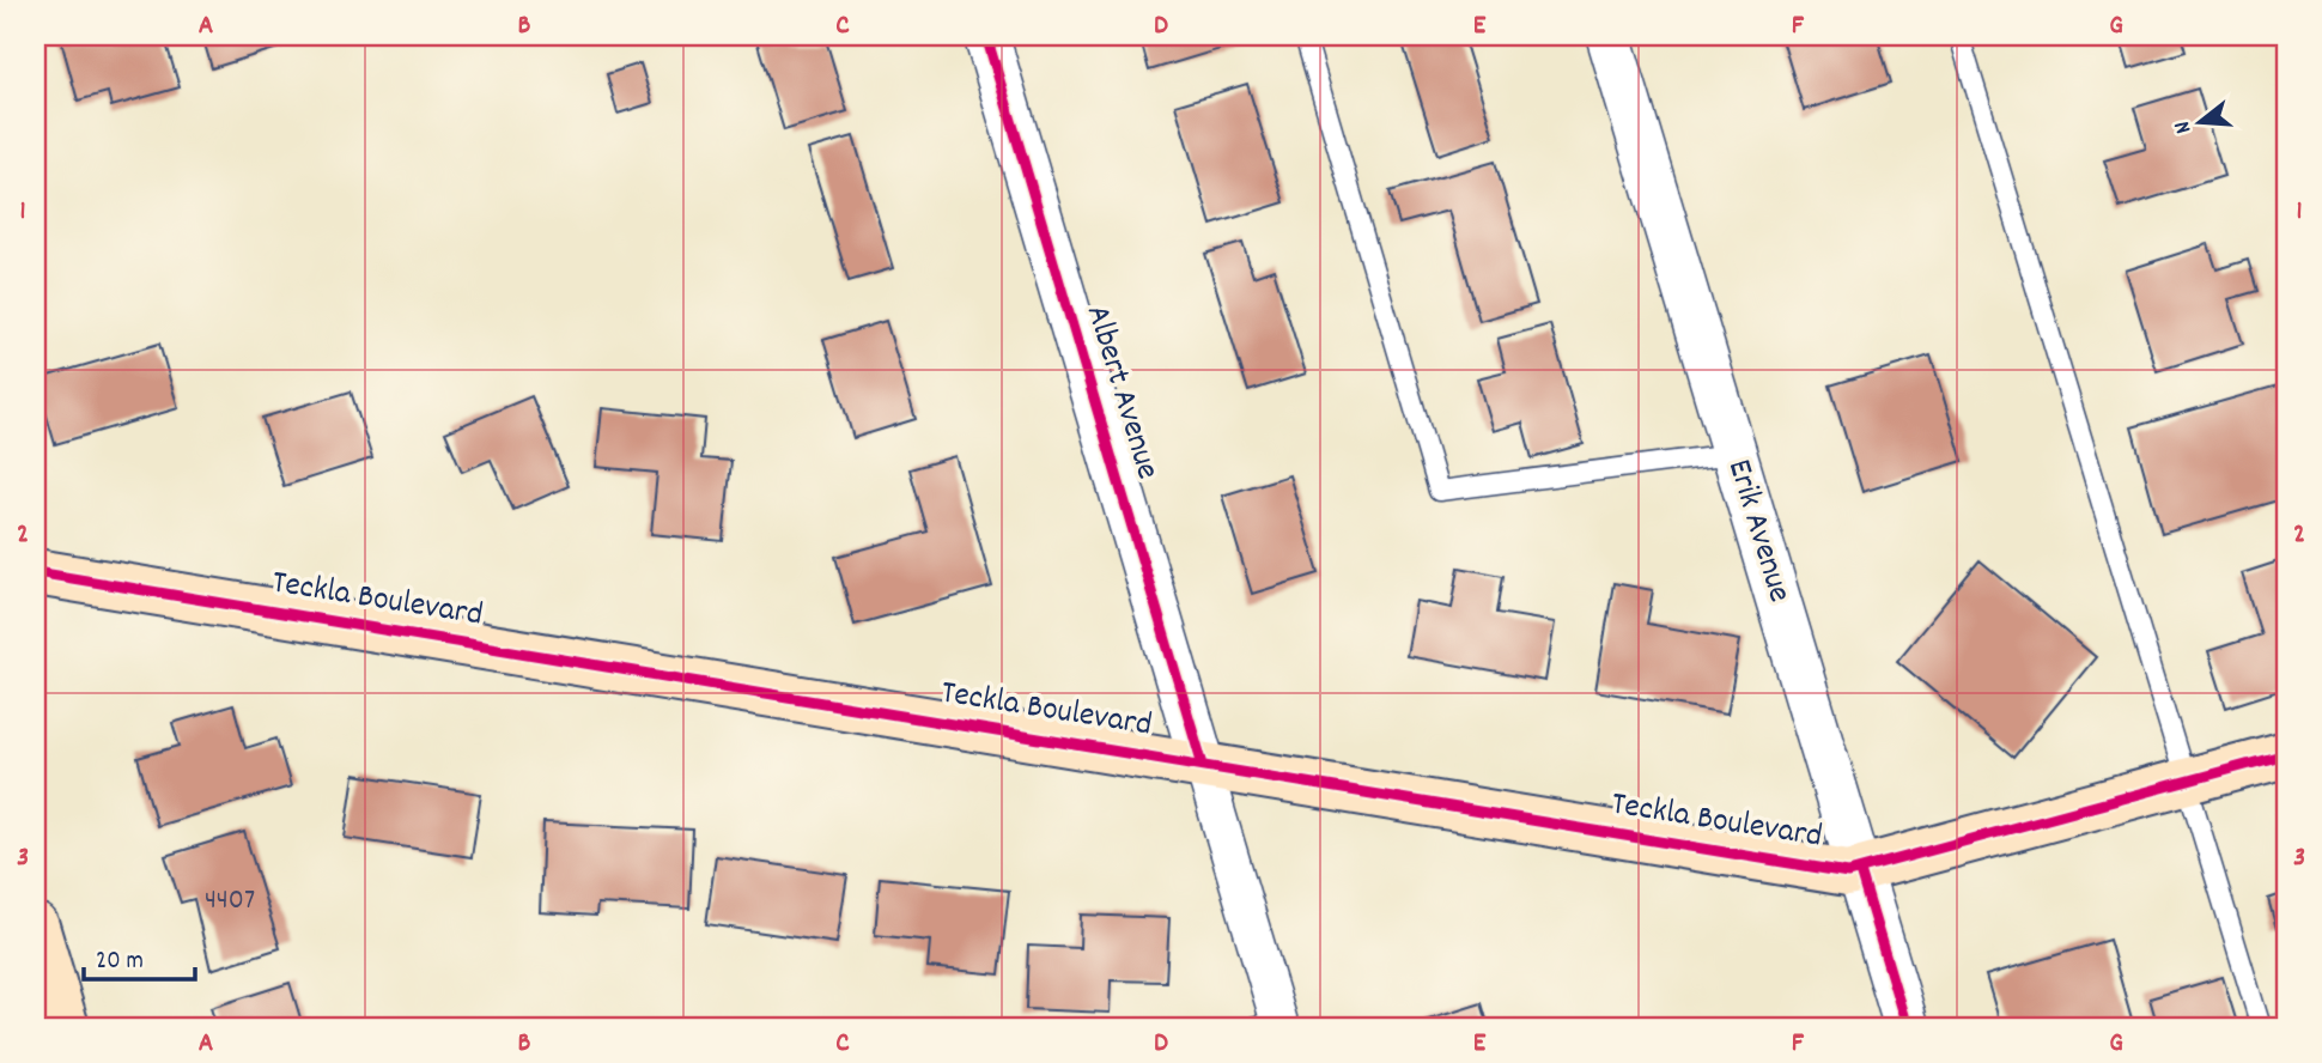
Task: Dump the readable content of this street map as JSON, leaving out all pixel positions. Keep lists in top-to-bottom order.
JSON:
{
  "streets": {
    "main road": ["Teckla Boulevard"],
    "street": ["Albert Avenue", "Erik Avenue"]
  },
  "crossings": [
    ["Albert Avenue", "Teckla Boulevard"],
    ["Erik Avenue", "Teckla Boulevard"]
  ],
  "house_numbers": ["4407"],
  "scale_bar": "20 m",
  "north": "left",
  "grid": {
    "columns": [
      "A",
      "B",
      "C",
      "D",
      "E",
      "F",
      "G"
    ],
    "rows": ["1", "2", "3"]
  }
}
